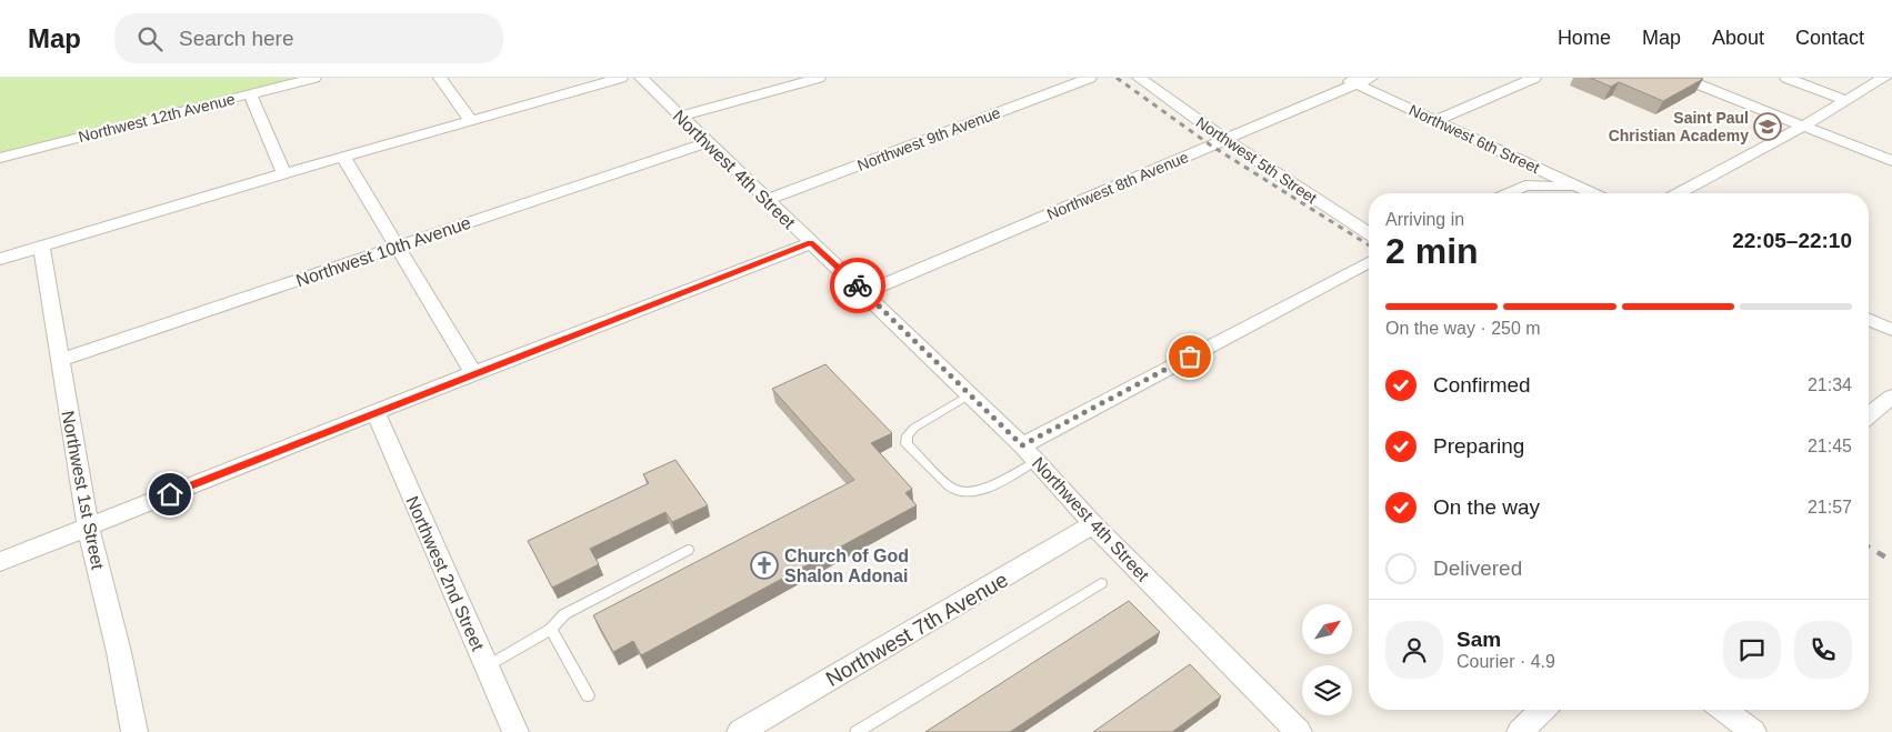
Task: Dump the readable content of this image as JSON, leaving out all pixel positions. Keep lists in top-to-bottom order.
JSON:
{
  "streets": {
    "street": [
      "Northwest 12th Avenue",
      "Northwest 9th Avenue",
      "Northwest 6th Street",
      "Northwest 5th Street",
      "Northwest 4th Street",
      "Northwest 8th Avenue",
      "Northwest 10th Avenue",
      "Northwest 1st Street",
      "Northwest 2nd Street",
      "Northwest 7th Avenue"
    ]
  },
  "crossings": [
    ["Northwest 9th Avenue", "Northwest 4th Street"],
    ["Northwest 6th Street", "Northwest 8th Avenue"],
    ["Northwest 5th Street", "Northwest 8th Avenue"],
    ["Northwest 4th Street", "Northwest 8th Avenue"],
    ["Northwest 4th Street", "Northwest 10th Avenue"],
    ["Northwest 4th Street", "Northwest 7th Avenue"],
    ["Northwest 10th Avenue", "Northwest 1st Street"]
  ],
  "places": {
    "school or university": ["Saint Paul Christian Academy"],
    "church": ["Church of God Shalon Adonai"]
  },
  "north": "top right",
  "page": {
    "header": "Map",
    "search": "Search here",
    "nav": [
      "Home",
      "Map",
      "About",
      "Contact"
    ],
    "heading": ["2 min", "Arriving in", "22:05–22:10"],
    "panel": ["Sam", "Courier · 4.9"],
    "bar": "On the way · 250 m",
    "list": [
      ["Confirmed", "21:34"],
      ["Preparing", "21:45"],
      ["On the way", "21:57"],
      "Delivered"
    ]
  }
}
